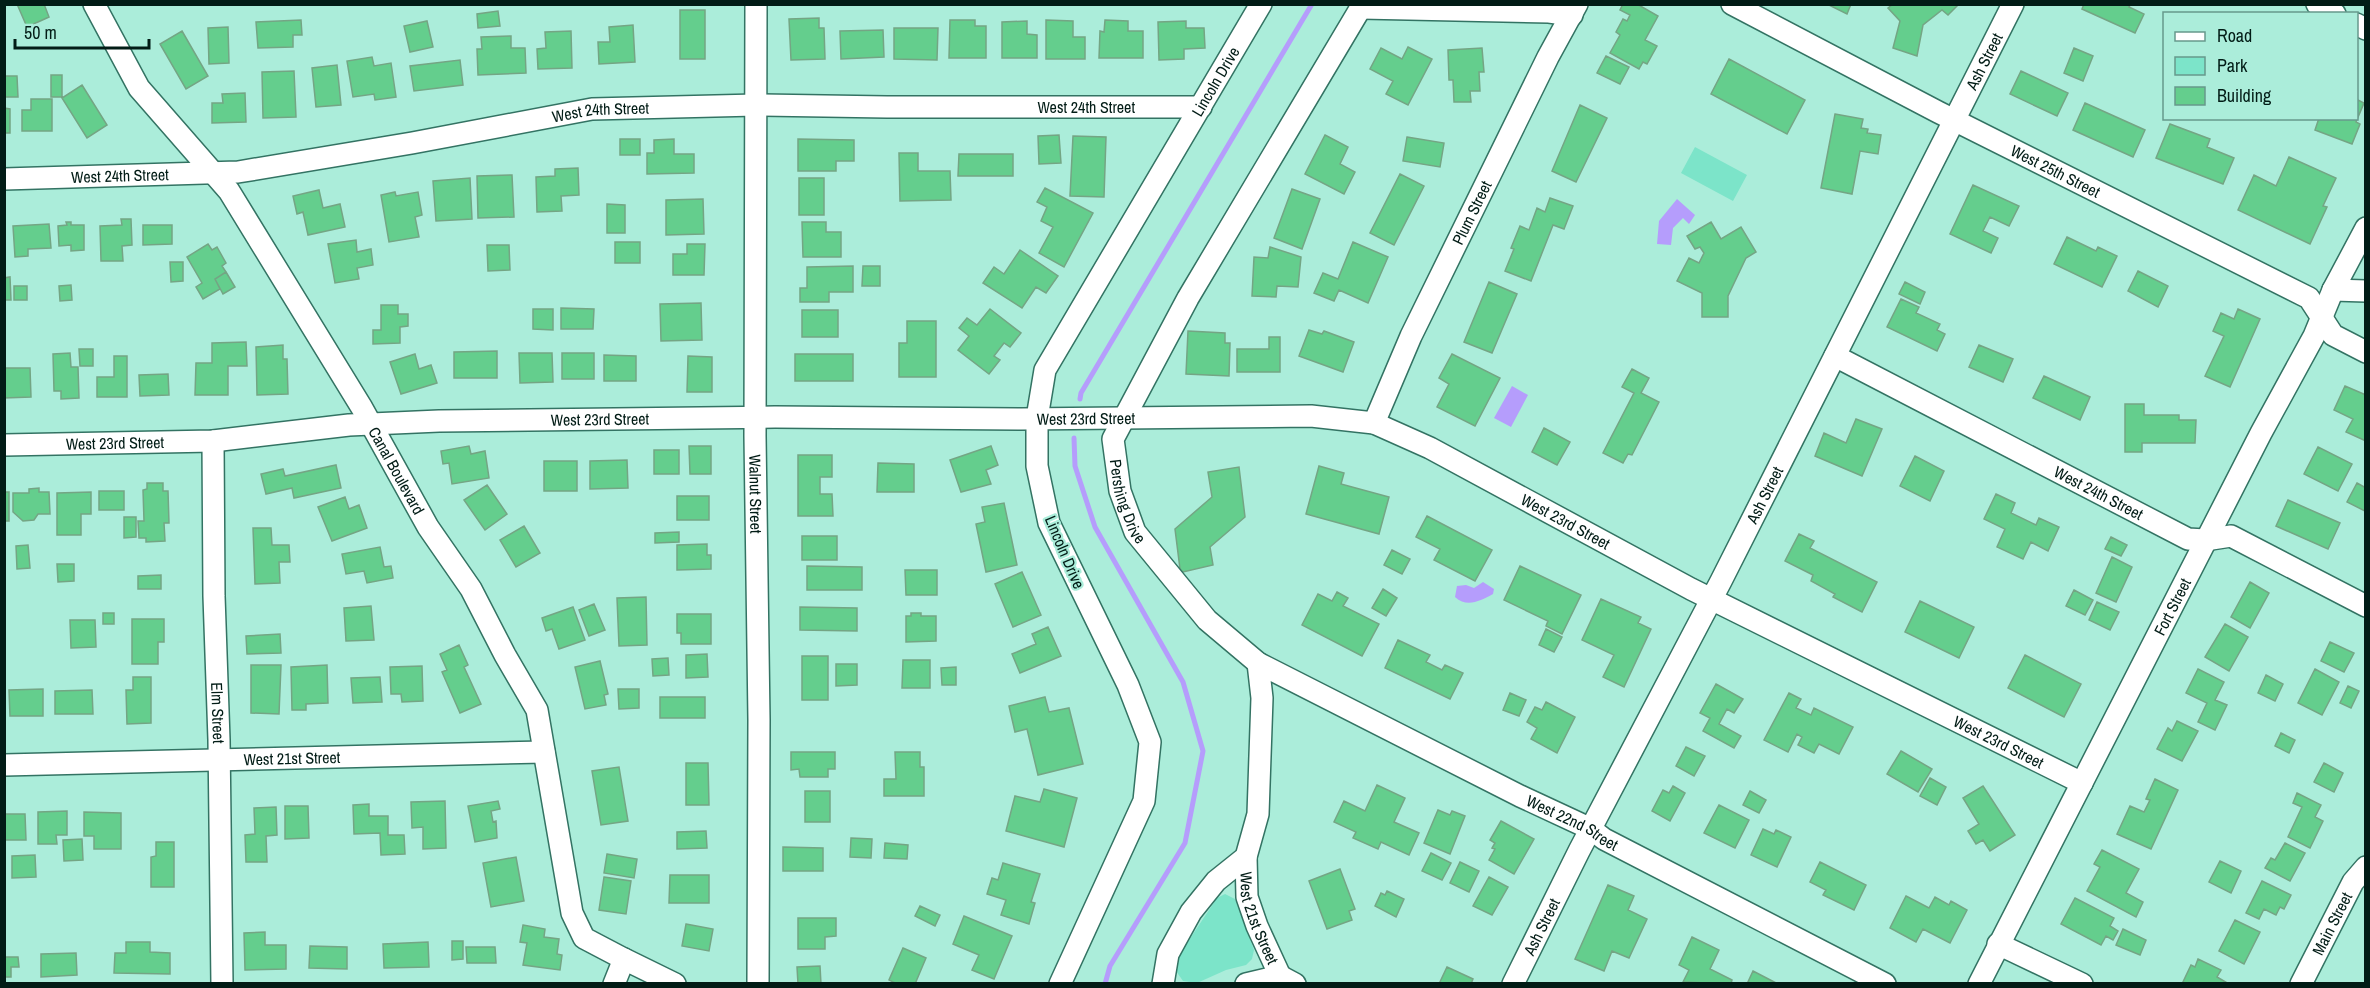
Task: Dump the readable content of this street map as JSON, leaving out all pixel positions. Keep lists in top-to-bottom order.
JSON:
{
  "streets": {
    "street": [
      "Ash Street",
      "Lincoln Drive",
      "West 24th Street",
      "West 25th Street",
      "Plum Street",
      "West 23rd Street",
      "Canal Boulevard",
      "Walnut Street",
      "Pershing Drive",
      "Fort Street",
      "Elm Street",
      "West 21st Street",
      "West 22nd Street",
      "Main Street"
    ]
  },
  "crossings": [
    ["Ash Street", "West 24th Street"],
    ["Ash Street", "West 25th Street"],
    ["Ash Street", "West 23rd Street"],
    ["Ash Street", "West 22nd Street"],
    ["Lincoln Drive", "West 24th Street"],
    ["Lincoln Drive", "West 23rd Street"],
    ["West 24th Street", "Canal Boulevard"],
    ["West 24th Street", "Walnut Street"],
    ["West 24th Street", "Fort Street"],
    ["West 25th Street", "Fort Street"],
    ["Plum Street", "West 23rd Street"],
    ["West 23rd Street", "Canal Boulevard"],
    ["West 23rd Street", "Walnut Street"],
    ["West 23rd Street", "Pershing Drive"],
    ["West 23rd Street", "Fort Street"],
    ["West 23rd Street", "Elm Street"],
    ["Canal Boulevard", "West 21st Street"],
    ["Pershing Drive", "West 22nd Street"],
    ["Elm Street", "West 21st Street"]
  ],
  "legend": ["Road", "Park", "Building"],
  "scale_bar": "50 m"
}
